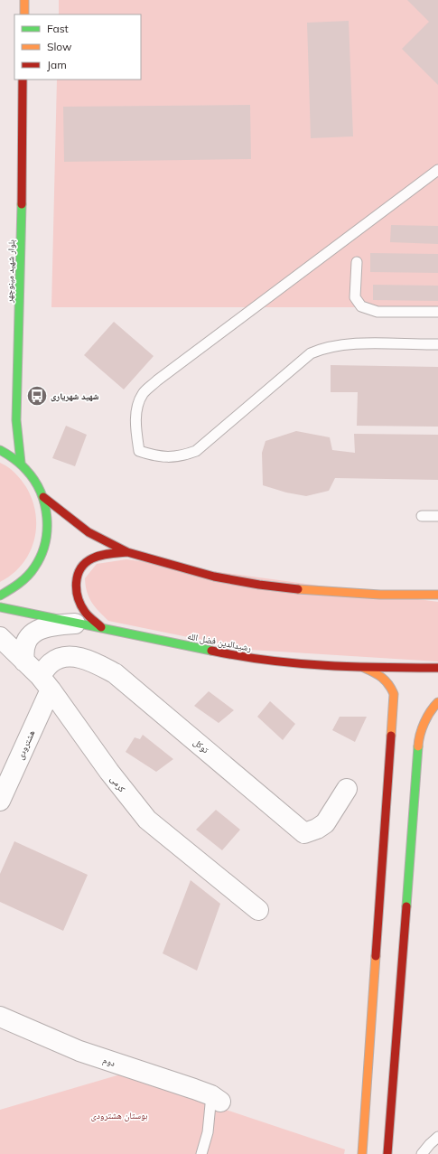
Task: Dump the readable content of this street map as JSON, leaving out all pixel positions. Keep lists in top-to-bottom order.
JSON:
{
  "streets": {
    "main road": ["بلوار شهید مینوچهر", "رشیدالدین فضل الله"],
    "street": [
      "هشترودی",
      "توکل",
      "کرمی",
      "دوم"
    ]
  },
  "crossings": [
    ["هشترودی", "توکل"],
    ["هشترودی", "کرمی"],
    ["توکل", "کرمی"]
  ],
  "parks": ["بوستان هشترودی"],
  "places": {
    "bus stop": ["شهید شهریاری"]
  },
  "legend": ["Fast", "Slow", "Jam"]
}
